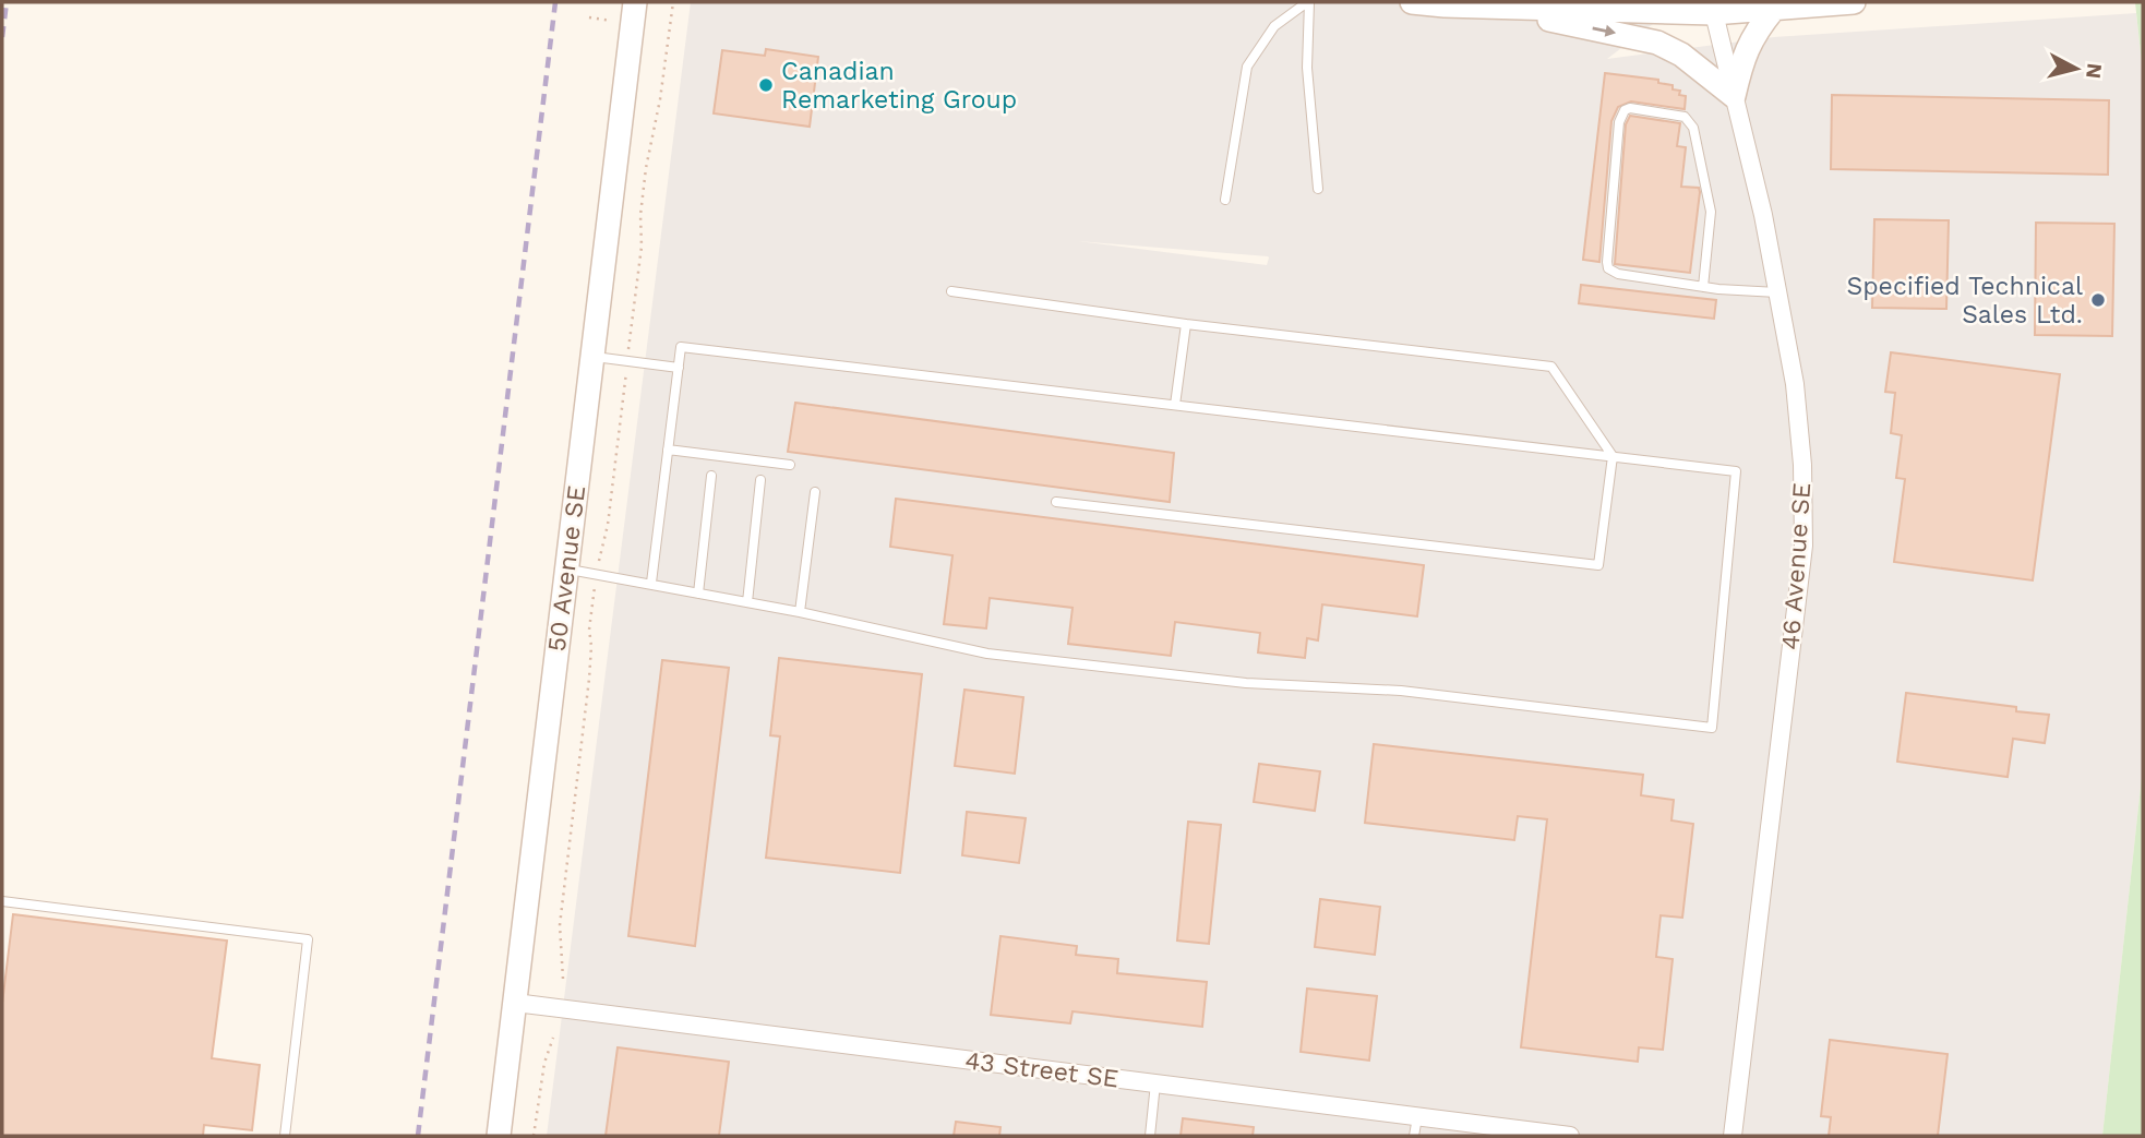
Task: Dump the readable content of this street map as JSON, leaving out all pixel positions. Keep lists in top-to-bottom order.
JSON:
{
  "streets": {
    "street": ["46 Avenue SE", "50 Avenue SE", "43 Street SE"]
  },
  "crossings": [
    ["50 Avenue SE", "43 Street SE"]
  ],
  "places": ["Canadian Remarketing Group", "Specified Technical Sales Ltd."],
  "north": "right"
}
